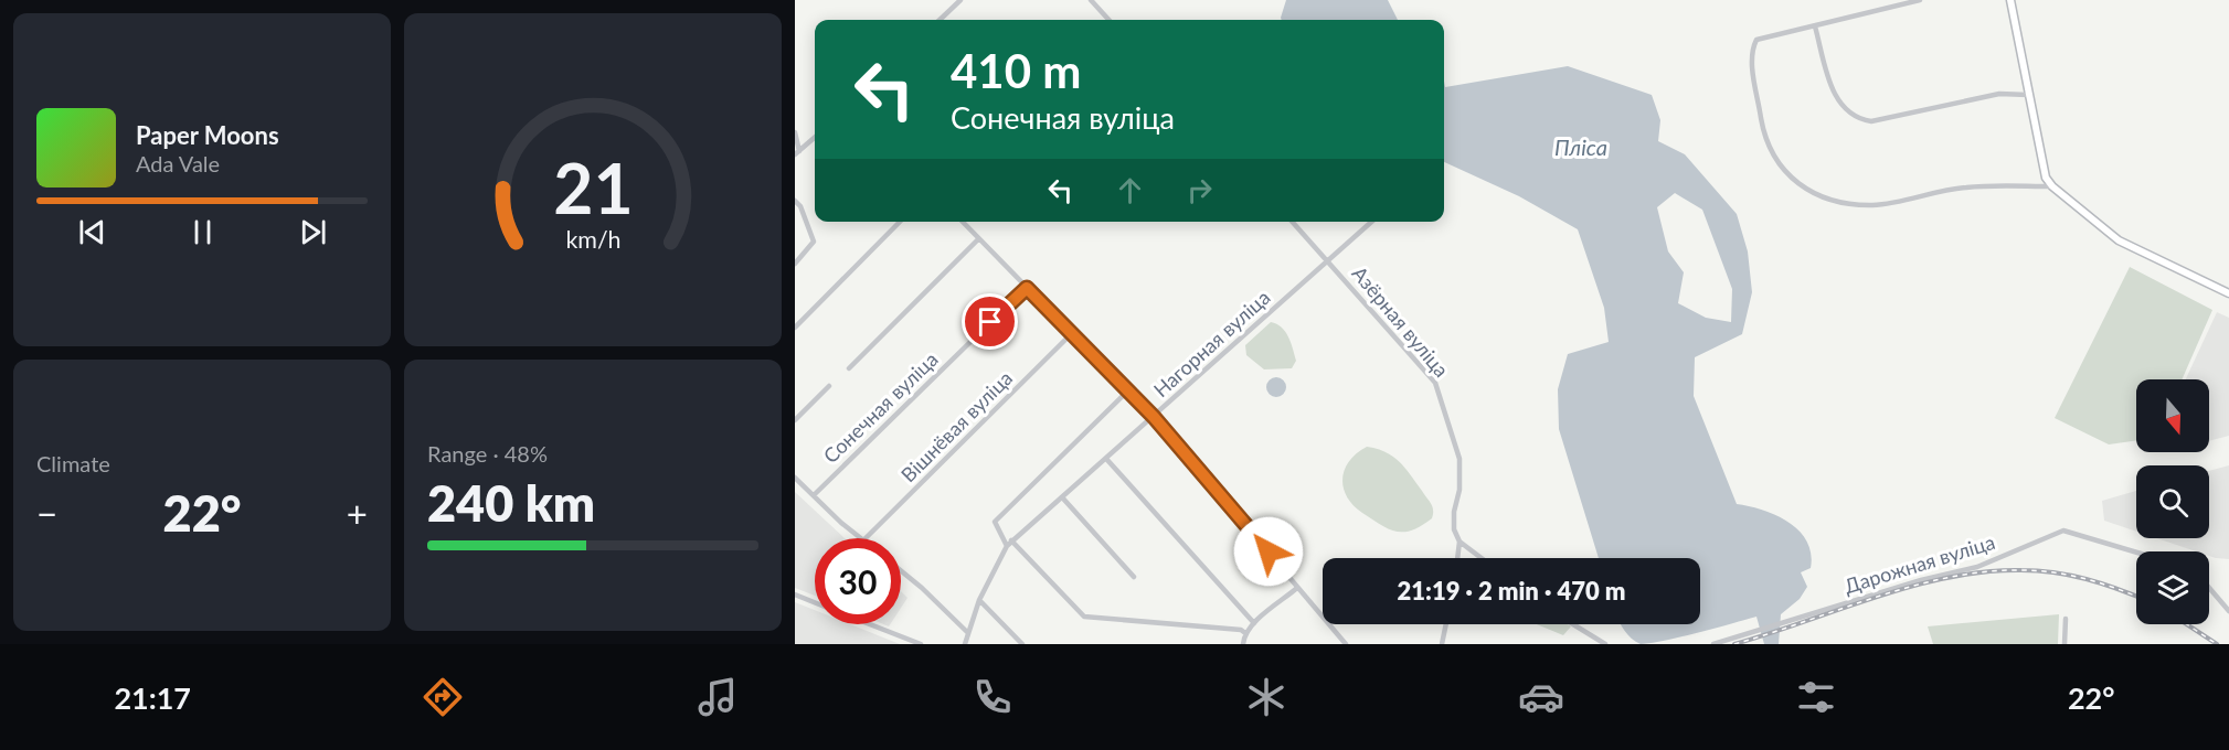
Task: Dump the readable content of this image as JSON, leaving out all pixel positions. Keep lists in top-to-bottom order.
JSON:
{
  "streets": {
    "street": [
      "Азёрная вуліца",
      "Нагорная вуліца",
      "Сонечная вуліца",
      "Вішнёвая вуліца",
      "Дарожная вуліца"
    ]
  },
  "crossings": [
    ["Азёрная вуліца", "Нагорная вуліца"]
  ],
  "water": ["Пліса"],
  "north": "bottom",
  "page": {
    "turn": ["410 m", "Сонечная вуліца"],
    "song": ["Paper Moons", "Ada Vale"],
    "tile": [
      "Climate",
      ["Range · 48%", "240 km"]
    ],
    "heat": ["−", "22°", "+"],
    "limit": "30",
    "trip": "21:19 · 2 min · 470 m",
    "tabs": ["21:17", "22°"],
    "gauge": ["21", "km/h"]
  }
}
